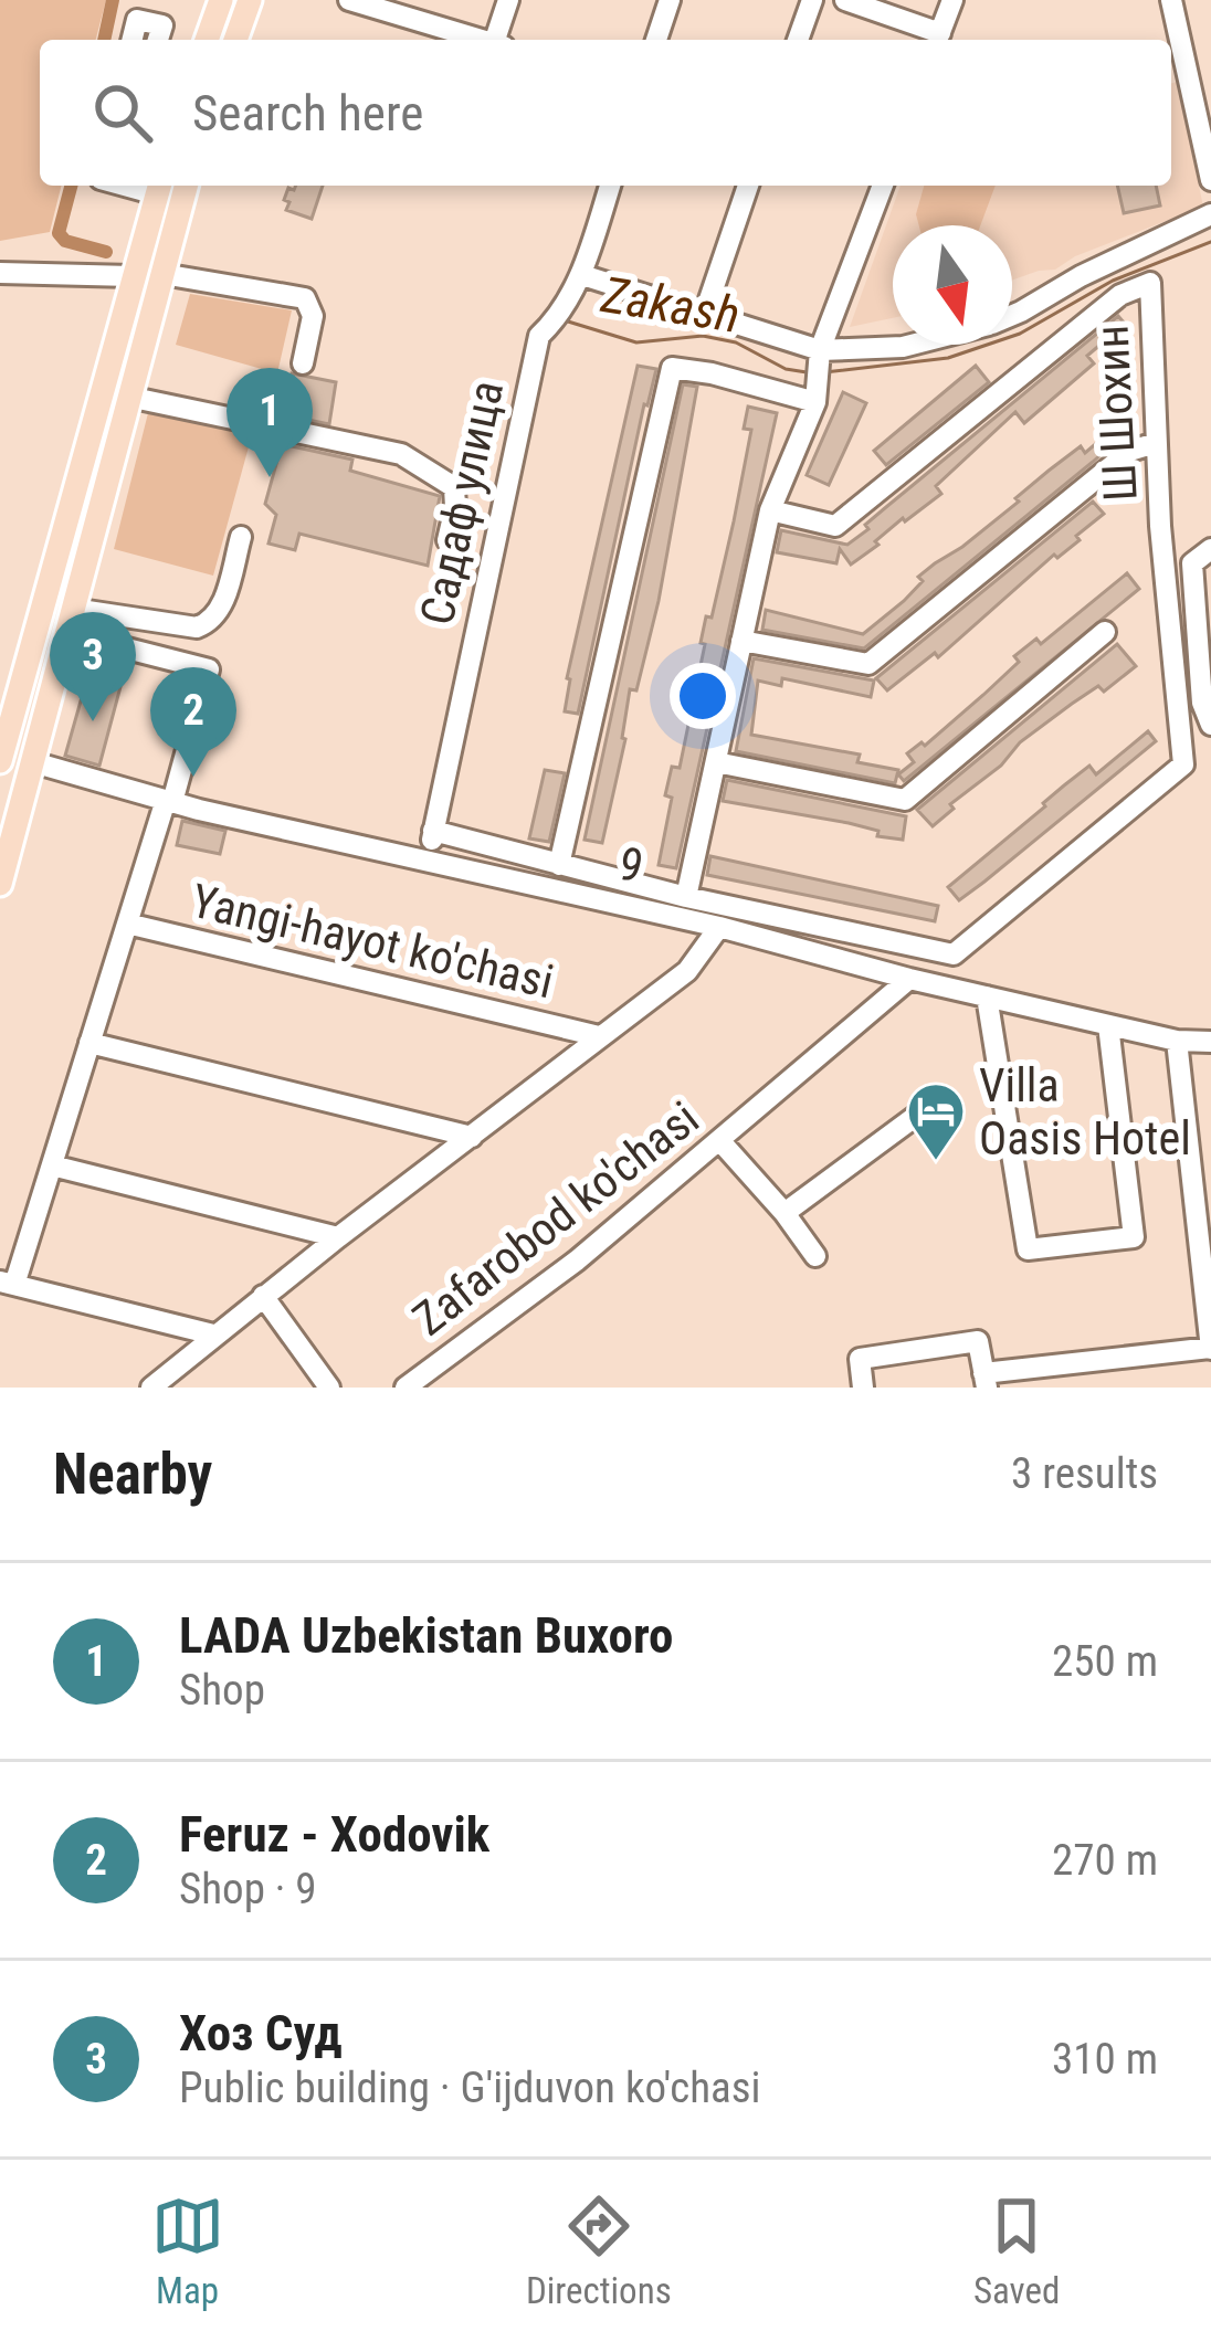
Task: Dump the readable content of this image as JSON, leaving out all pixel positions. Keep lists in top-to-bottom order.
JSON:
{
  "streets": {
    "street": [
      "Ш Шохин",
      "Садаф улица",
      "9",
      "Yangi-hayot ko'chasi",
      "Zafarobod ko'chasi"
    ]
  },
  "crossings": [
    ["Садаф улица", "9"],
    ["9", "Zafarobod ko'chasi"]
  ],
  "water": ["Zakash"],
  "places": {
    "hotel": ["Villa Oasis Hotel"]
  },
  "north": "bottom",
  "page": {
    "search": "Search here",
    "pins": ["1", "3", "2"],
    "heading": ["Nearby", "3 results"],
    "list": [
      {
        "mark": "1",
        "name": "LADA Uzbekistan Buxoro",
        "note": "Shop",
        "value": "250 m"
      },
      {
        "mark": "2",
        "name": "Feruz - Xodovik",
        "note": "Shop · 9",
        "value": "270 m"
      },
      {
        "mark": "3",
        "name": "Хоз Суд",
        "note": "Public building · G'ijduvon ko'chasi",
        "value": "310 m"
      }
    ],
    "nav": ["Map", "Directions", "Saved"]
  }
}
